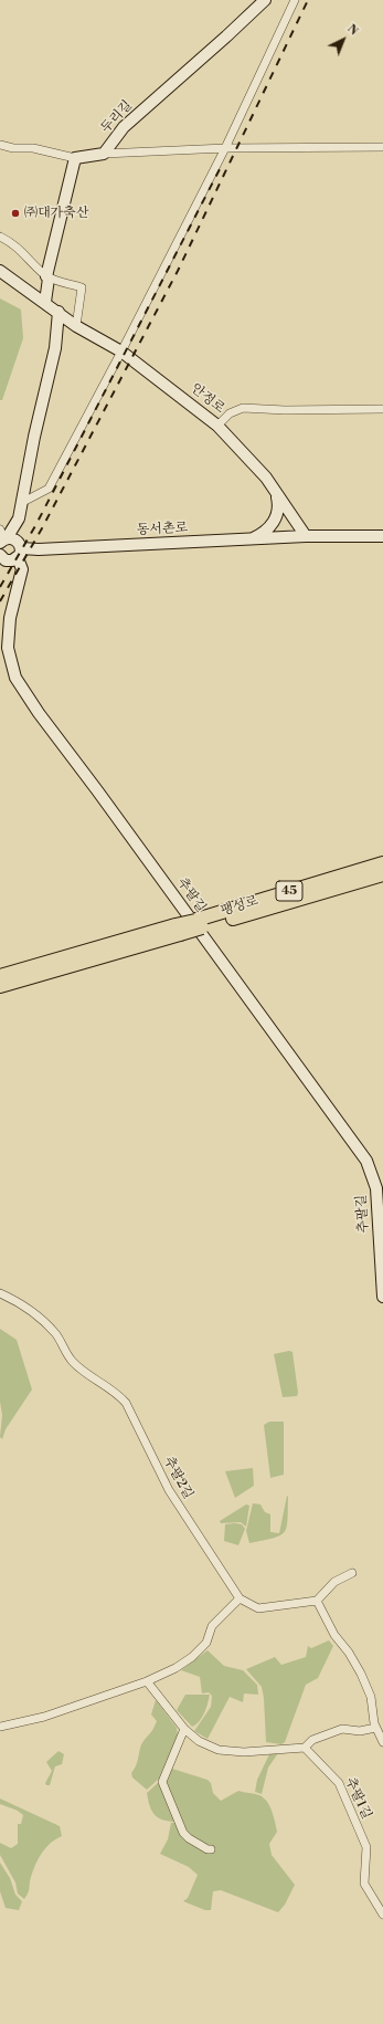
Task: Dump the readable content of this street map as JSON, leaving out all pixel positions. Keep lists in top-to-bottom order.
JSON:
{
  "streets": {
    "main road": ["45", "팽성로"],
    "street": [
      "두리길",
      "안정로",
      "동서촌로",
      "추팔길",
      "추팔2길",
      "추팔1길"
    ]
  },
  "crossings": [
    ["안정로", "동서촌로"],
    ["동서촌로", "추팔길"],
    ["45", "팽성로"]
  ],
  "places": ["㈜대가축산"],
  "north": "top right"
}
